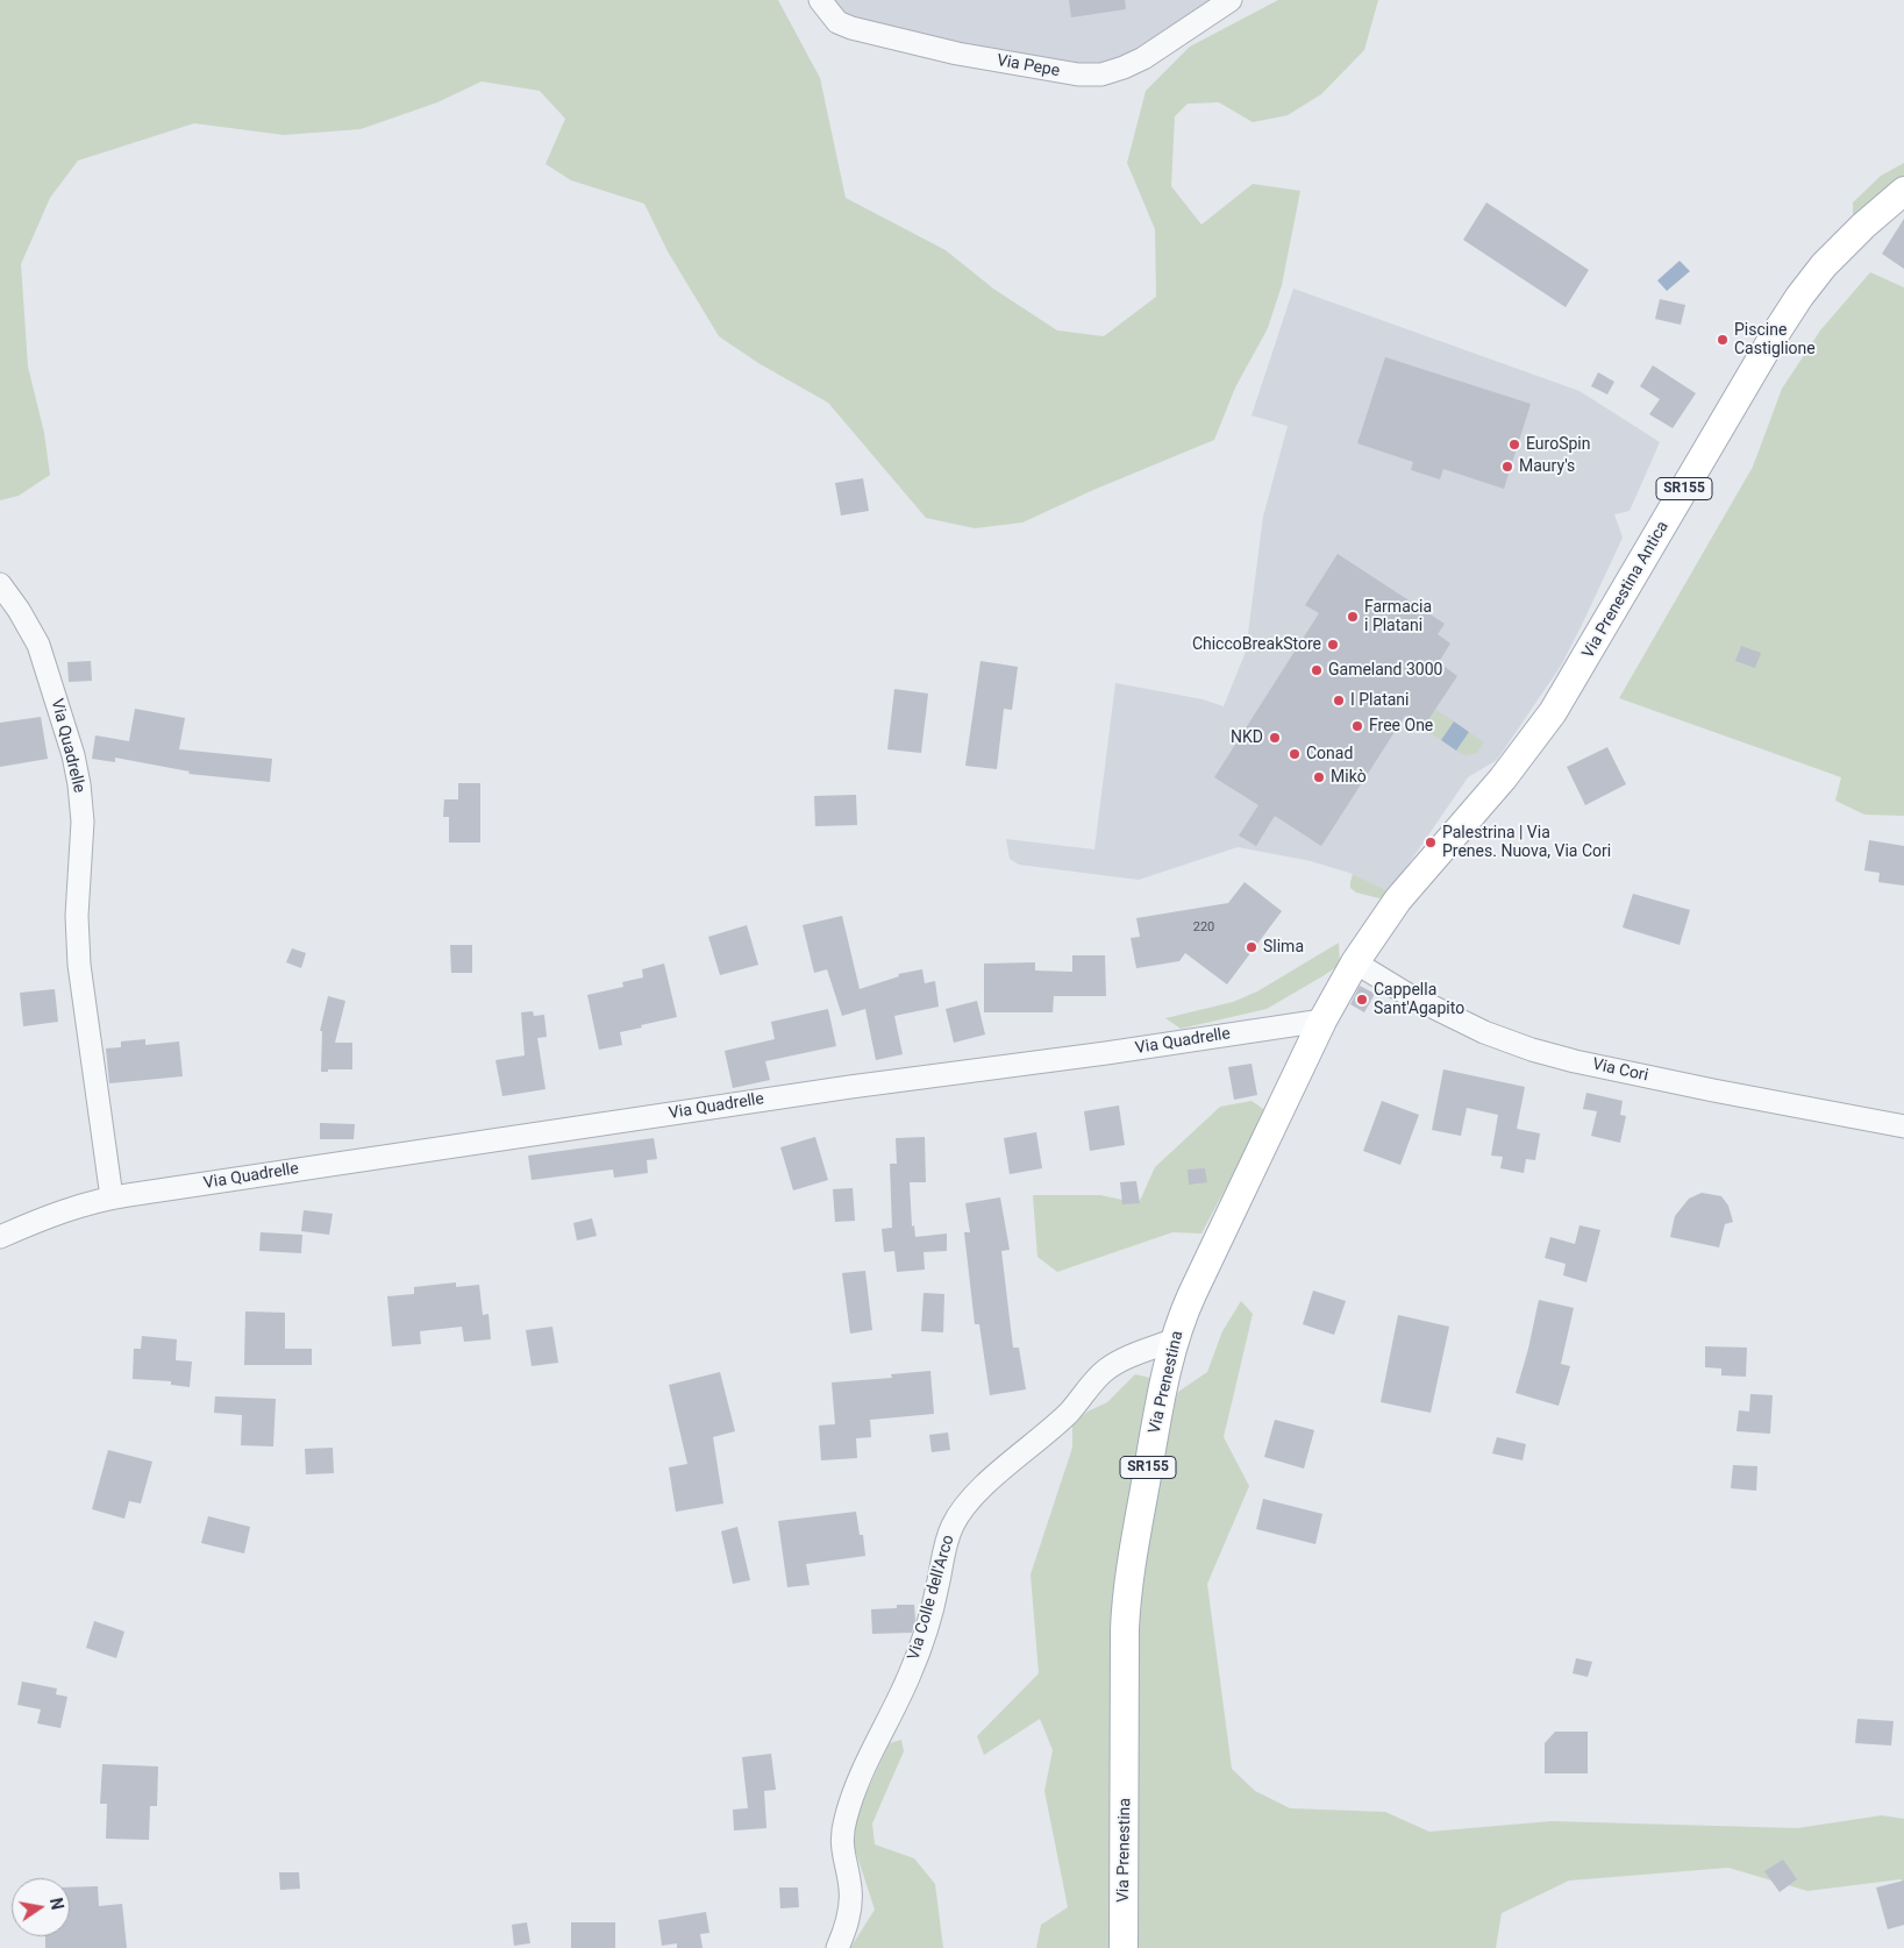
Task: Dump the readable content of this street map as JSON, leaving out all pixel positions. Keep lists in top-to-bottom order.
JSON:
{
  "streets": {
    "main road": ["SR155", "Via Prenestina Antica", "Via Prenestina"],
    "street": [
      "Via Pepe",
      "Via Quadrelle",
      "Via Cori",
      "Via Colle dell'Arco"
    ]
  },
  "crossings": [
    ["SR155", "Via Prenestina Antica"],
    ["SR155", "Via Quadrelle"],
    ["SR155", "Via Cori"],
    ["SR155", "Via Prenestina"],
    ["Via Prenestina Antica", "Via Cori"],
    ["Via Quadrelle", "Via Prenestina"],
    ["Via Prenestina", "Via Colle dell'Arco"]
  ],
  "places": [
    "Piscine Castiglione",
    "EuroSpin",
    "Maury's",
    "Farmacia i Platani",
    "ChiccoBreakStore",
    "Gameland 3000",
    "I Platani",
    "Free One",
    "NKD",
    "Conad",
    "Mikò",
    "Palestrina | Via Prenes. Nuova, Via Cori",
    "Slima",
    "Cappella Sant'Agapito"
  ],
  "house_numbers": ["220"],
  "north": "right"
}
